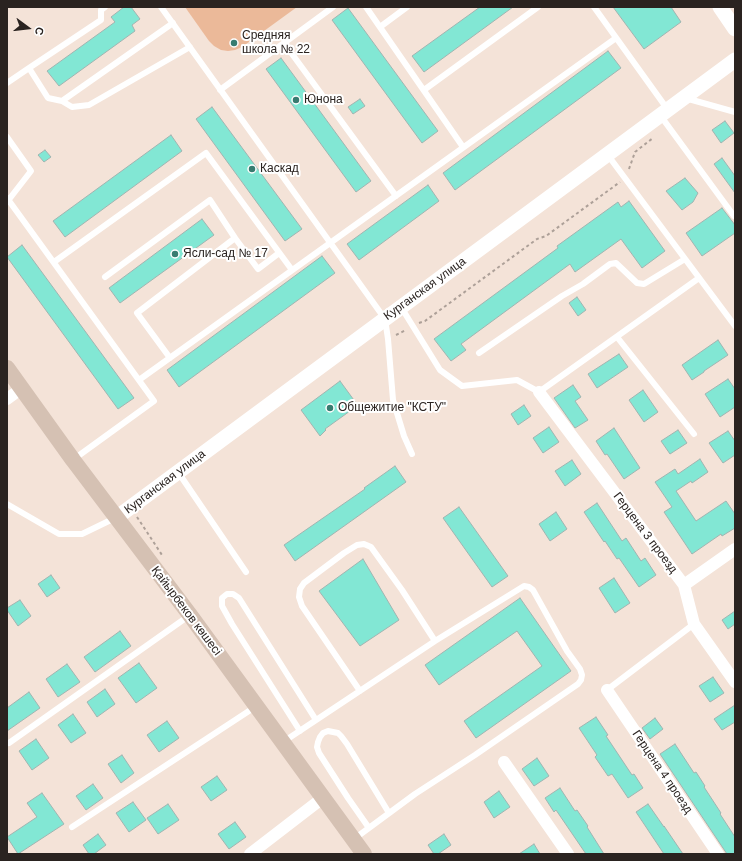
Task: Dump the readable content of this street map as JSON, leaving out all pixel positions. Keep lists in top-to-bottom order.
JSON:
{
  "streets": {
    "main road": ["Қайырбеков көшесі"],
    "street": ["Курганская улица", "Герцена 3 проезд", "Герцена 4 проезд"]
  },
  "crossings": [
    ["Курганская улица", "Қайырбеков көшесі"]
  ],
  "places": [
    "Средняя школа № 22",
    "Юнона",
    "Каскад",
    "Ясли-сад № 17",
    "Общежитие \"КСТУ\""
  ],
  "north": "right"
}
